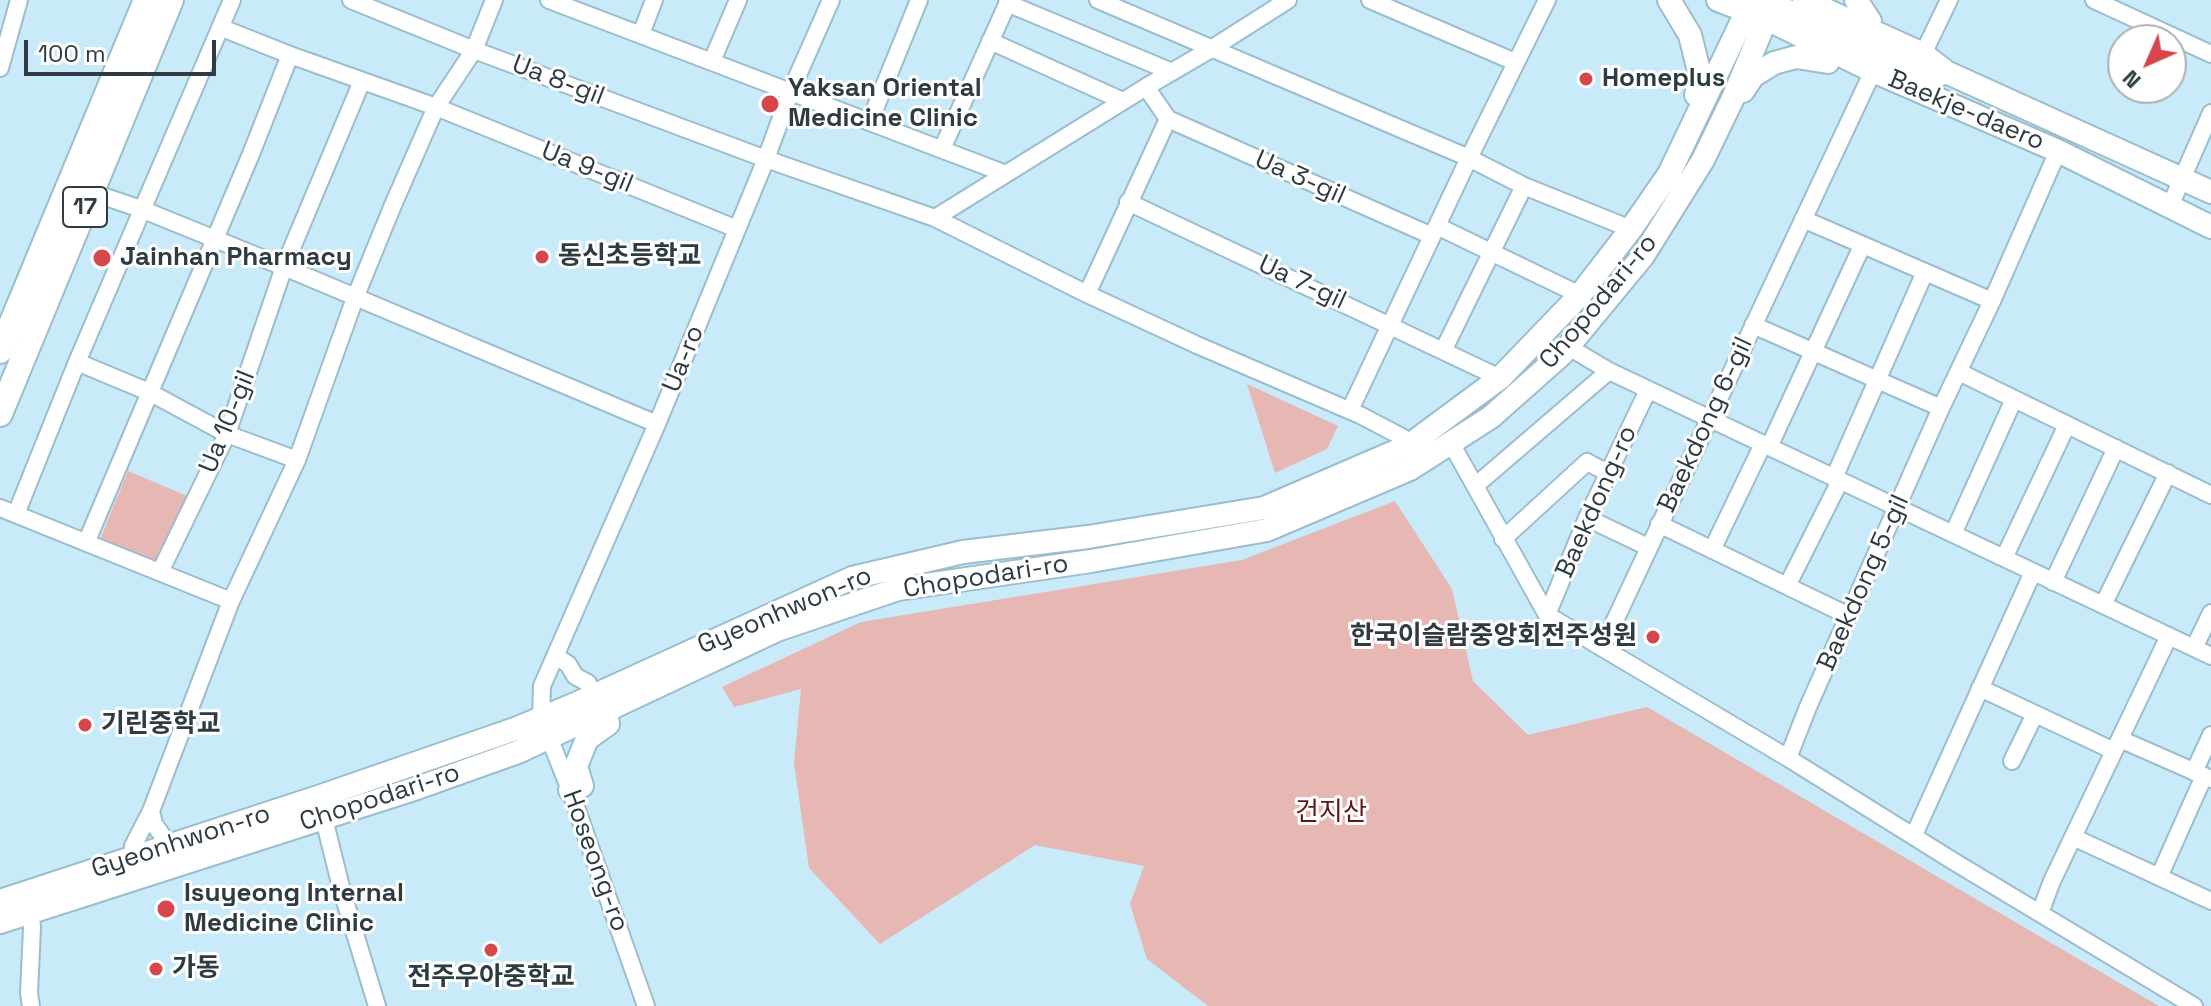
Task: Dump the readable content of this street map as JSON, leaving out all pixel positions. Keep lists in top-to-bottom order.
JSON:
{
  "streets": {
    "main road": ["17"],
    "street": [
      "Ua 8-gil",
      "Baekje-daero",
      "Ua 9-gil",
      "Ua 3-gil",
      "Ua 7-gil",
      "Chopodari-ro",
      "Ua-ro",
      "Ua 10-gil",
      "Baekdong 6-gil",
      "Baekdong-ro",
      "Baekdong 5-gil",
      "Gyeonhwon-ro",
      "Hoseong-ro"
    ]
  },
  "crossings": [
    ["Ua 8-gil", "Ua-ro"],
    ["Baekje-daero", "Chopodari-ro"],
    ["Baekje-daero", "Baekdong 6-gil"],
    ["Baekje-daero", "Baekdong 5-gil"],
    ["Ua 9-gil", "Ua-ro"],
    ["Ua 9-gil", "Ua 10-gil"],
    ["Chopodari-ro", "Ua-ro"],
    ["Chopodari-ro", "Gyeonhwon-ro"],
    ["Chopodari-ro", "Hoseong-ro"],
    ["Ua-ro", "Gyeonhwon-ro"],
    ["Ua-ro", "Hoseong-ro"],
    ["Baekdong 6-gil", "Baekdong 5-gil"],
    ["Gyeonhwon-ro", "Hoseong-ro"]
  ],
  "parks": ["건지산"],
  "places": [
    "Homeplus",
    "Yaksan Oriental Medicine Clinic",
    "동신초등학교",
    "Jainhan Pharmacy",
    "한국이슬람중앙회전주성원",
    "기린중학교",
    "Isuyeong Internal Medicine Clinic",
    "전주우아중학교",
    "가동"
  ],
  "scale_bar": "100 m",
  "north": "bottom left"
}
